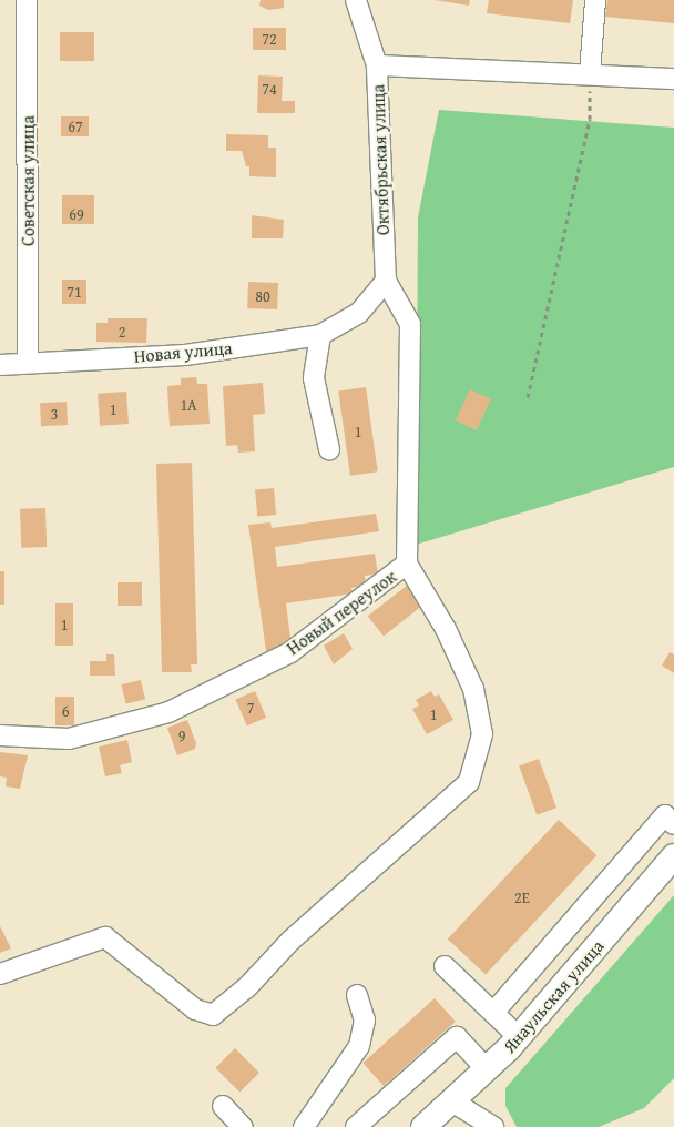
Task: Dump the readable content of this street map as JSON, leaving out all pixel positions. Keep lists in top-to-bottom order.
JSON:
{
  "streets": {
    "main road": ["Янаульская улица"],
    "street": [
      "Октябрьская улица",
      "Советская улица",
      "Новая улица",
      "Новый переулок"
    ]
  },
  "crossings": [
    ["Октябрьская улица", "Новая улица"],
    ["Октябрьская улица", "Новый переулок"],
    ["Советская улица", "Новая улица"],
    ["Новая улица", "Новый переулок"]
  ],
  "house_numbers": [
    "72",
    "74",
    "67",
    "69",
    "71",
    "80",
    "2",
    "1А",
    "1",
    "3",
    "1",
    "1",
    "7",
    "6",
    "1",
    "9",
    "2Е"
  ]
}
